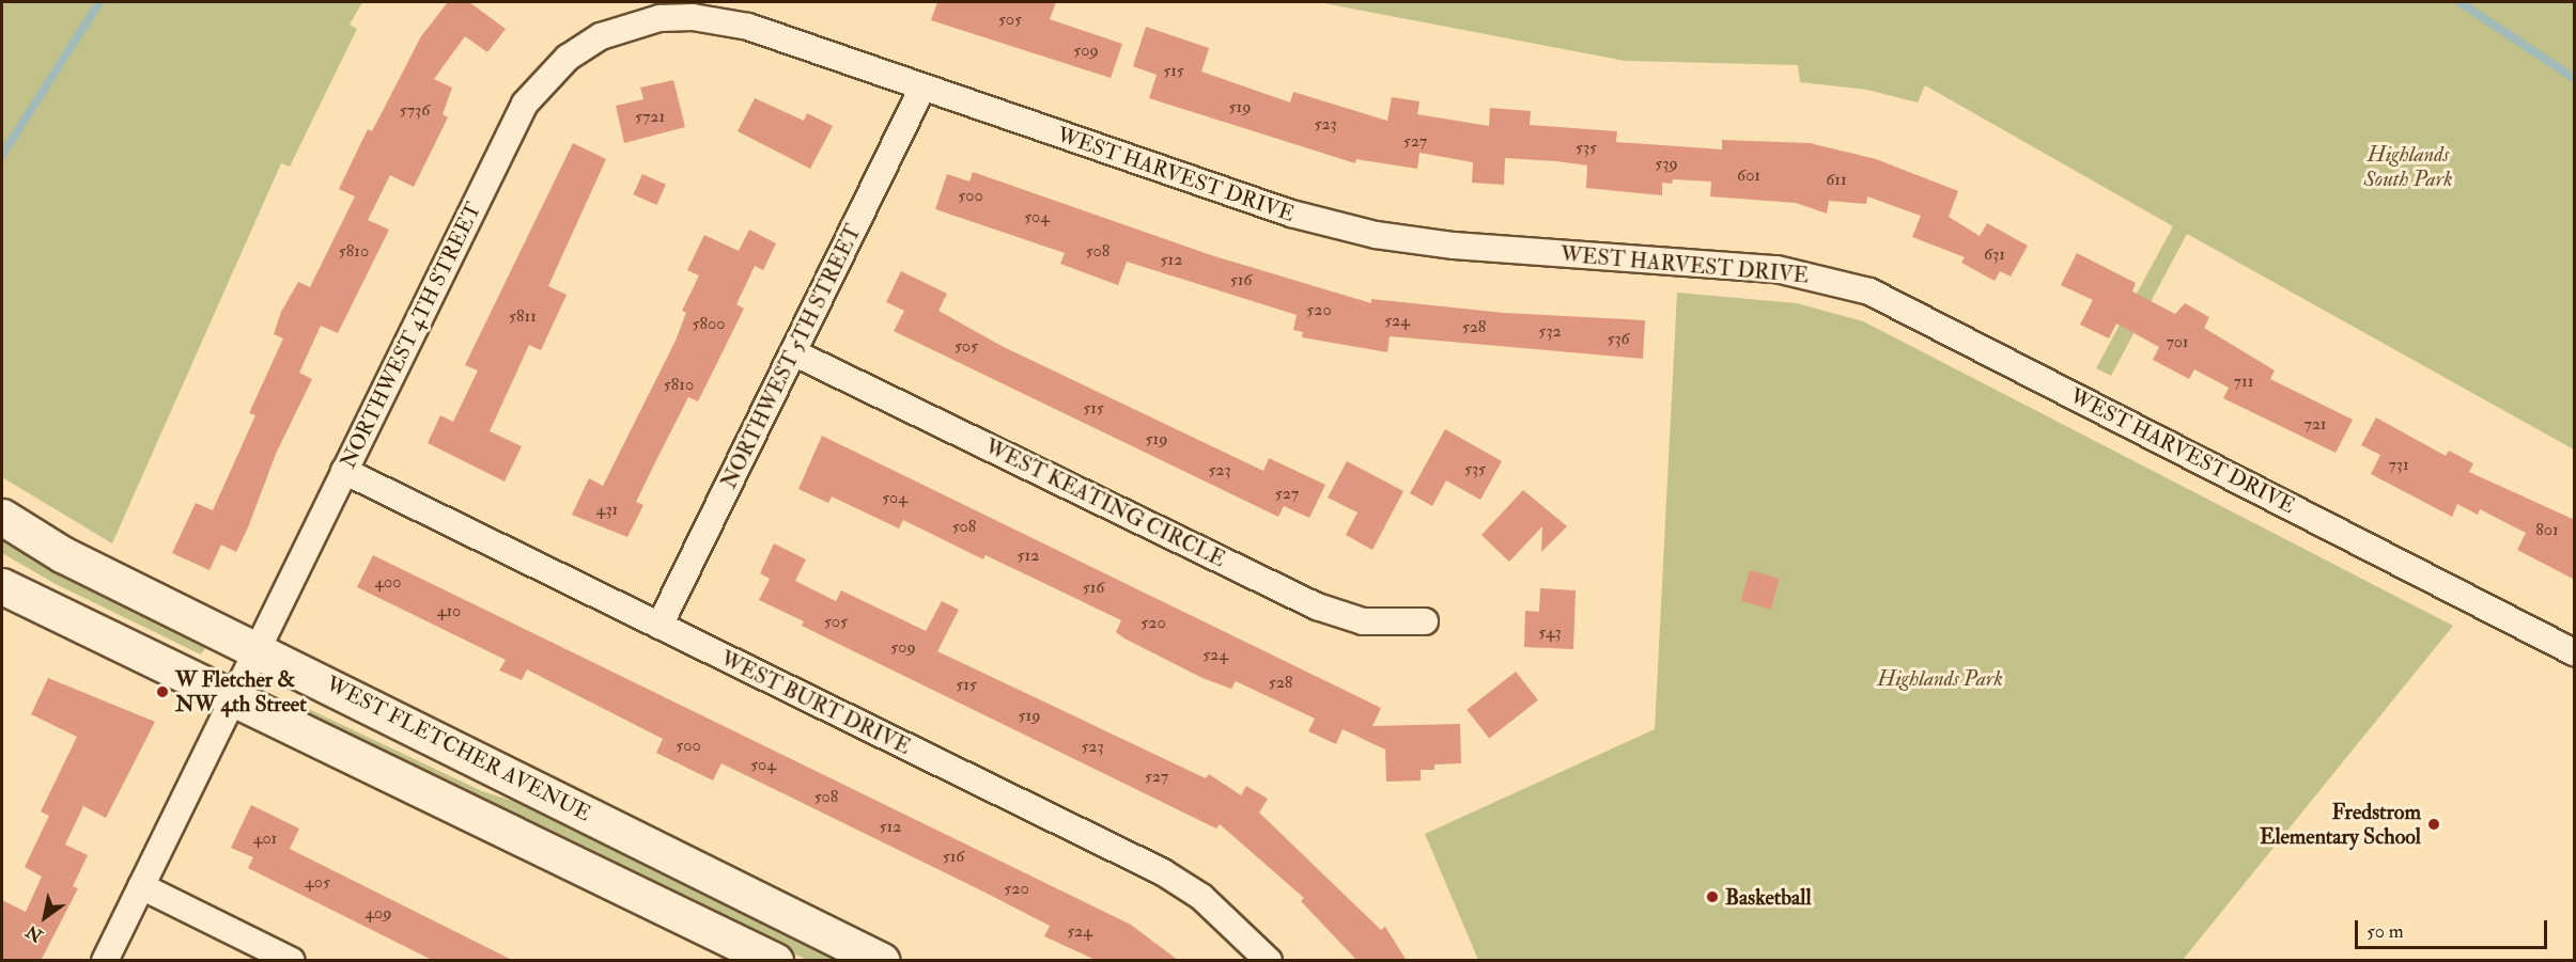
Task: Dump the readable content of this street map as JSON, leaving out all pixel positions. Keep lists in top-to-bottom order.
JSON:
{
  "streets": {
    "main road": ["WEST FLETCHER AVENUE"],
    "street": [
      "WEST HARVEST DRIVE",
      "NORTHWEST 4TH STREET",
      "NORTHWEST 5TH STREET",
      "WEST KEATING CIRCLE",
      "WEST BURT DRIVE"
    ]
  },
  "crossings": [
    ["WEST HARVEST DRIVE", "NORTHWEST 4TH STREET"],
    ["WEST HARVEST DRIVE", "NORTHWEST 5TH STREET"],
    ["NORTHWEST 4TH STREET", "NORTHWEST 5TH STREET"],
    ["NORTHWEST 4TH STREET", "WEST BURT DRIVE"],
    ["NORTHWEST 4TH STREET", "WEST FLETCHER AVENUE"],
    ["NORTHWEST 5TH STREET", "WEST KEATING CIRCLE"],
    ["NORTHWEST 5TH STREET", "WEST BURT DRIVE"]
  ],
  "parks": ["Highlands South Park", "Highlands Park"],
  "places": ["W Fletcher & NW 4th Street", "Fredstrom Elementary School", "Basketball"],
  "house_numbers": [
    "505",
    "509",
    "515",
    "519",
    "5736",
    "5721",
    "523",
    "527",
    "535",
    "539",
    "601",
    "611",
    "500",
    "504",
    "5810",
    "508",
    "631",
    "512",
    "516",
    "520",
    "5811",
    "524",
    "5800",
    "528",
    "532",
    "536",
    "701",
    "505",
    "711",
    "5810",
    "515",
    "721",
    "519",
    "731",
    "535",
    "523",
    "527",
    "504",
    "431",
    "508",
    "801",
    "512",
    "400",
    "516",
    "410",
    "505",
    "520",
    "543",
    "509",
    "524",
    "528",
    "515",
    "519",
    "500",
    "523",
    "504",
    "527",
    "508",
    "512",
    "401",
    "516",
    "405",
    "520",
    "409",
    "524"
  ],
  "scale_bar": "50 m",
  "north": "bottom left"
}
